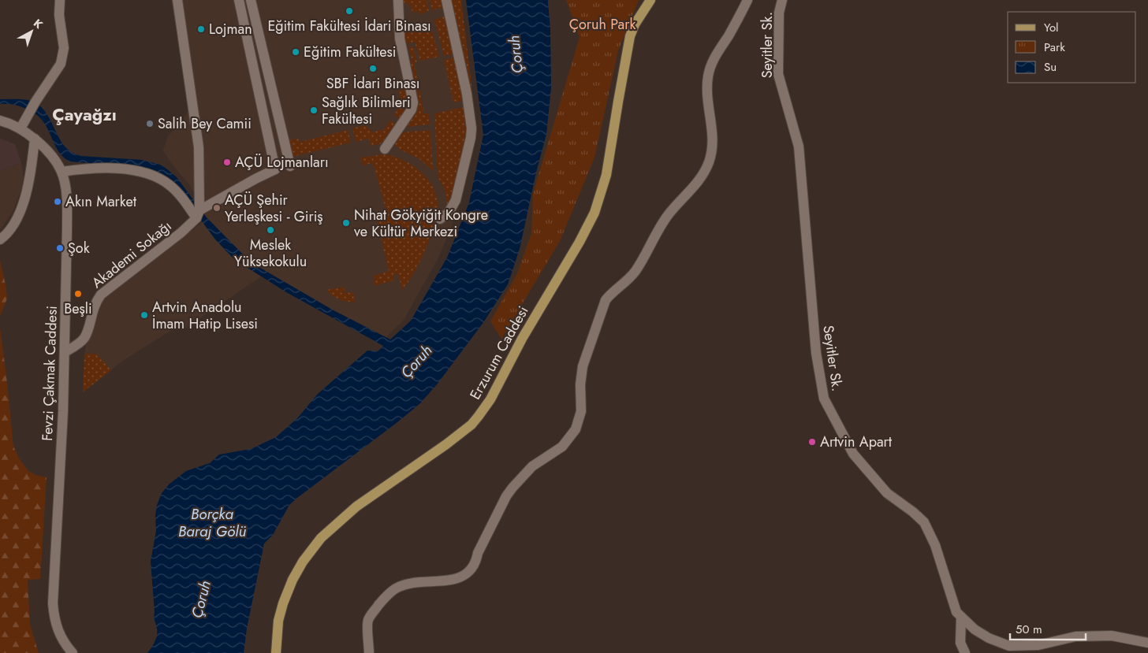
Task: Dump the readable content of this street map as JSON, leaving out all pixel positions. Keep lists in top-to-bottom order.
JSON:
{
  "streets": {
    "main road": ["Erzurum Caddesi"],
    "street": ["Seyitler Sk.", "Akademi Sokağı", "Fevzi Çakmak Caddesi"]
  },
  "crossings": [
    ["Akademi Sokağı", "Fevzi Çakmak Caddesi"]
  ],
  "districts": ["Çayağzı"],
  "water": ["Çoruh", "Borçka Baraj Gölü"],
  "parks": ["Çoruh Park"],
  "places": [
    "Eğitim Fakültesi İdari Binası",
    "Lojman",
    "Eğitim Fakültesi",
    "SBF İdari Binası",
    "Sağlık Bilimleri Fakültesi",
    "Salih Bey Camii",
    "AÇÜ Lojmanları",
    "Akın Market",
    "AÇÜ Şehir Yerleşkesi - Giriş",
    "Nihat Gökyiğit Kongre ve Kültür Merkezi",
    "Meslek Yüksekokulu",
    "Şok",
    "Beşli",
    "Artvin Anadolu İmam Hatip Lisesi",
    "Artvin Apart"
  ],
  "legend": ["Yol", "Park", "Su"],
  "scale_bar": "50 m",
  "north": "top right"
}
